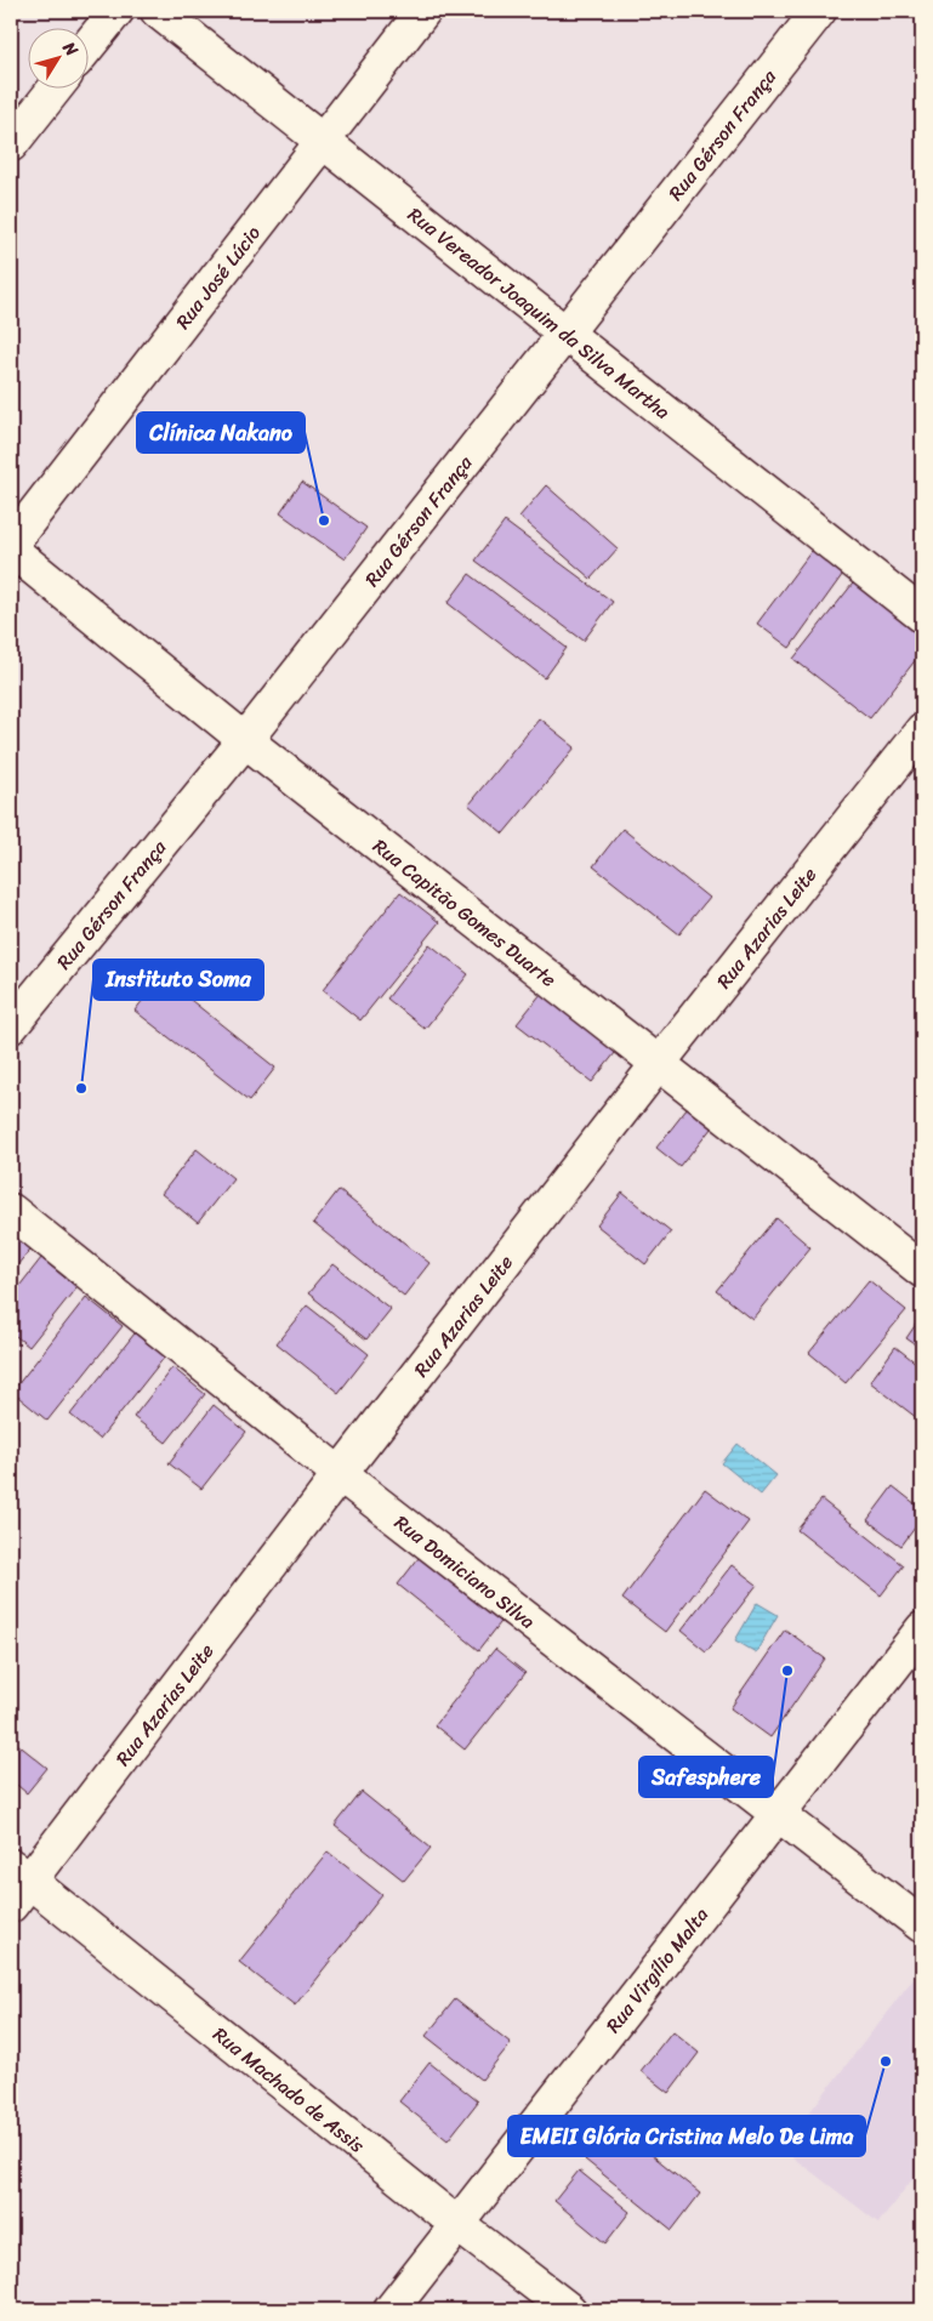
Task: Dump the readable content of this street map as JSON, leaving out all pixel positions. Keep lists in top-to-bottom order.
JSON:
{
  "streets": {
    "street": [
      "Rua Gérson França",
      "Rua José Lúcio",
      "Rua Vereador Joaquim da Silva Martha",
      "Rua Capitão Gomes Duarte",
      "Rua Azarias Leite",
      "Rua Domiciano Silva",
      "Rua Virgílio Malta",
      "Rua Machado de Assis"
    ]
  },
  "crossings": [
    ["Rua Gérson França", "Rua Vereador Joaquim da Silva Martha"],
    ["Rua Gérson França", "Rua Capitão Gomes Duarte"],
    ["Rua José Lúcio", "Rua Vereador Joaquim da Silva Martha"],
    ["Rua Capitão Gomes Duarte", "Rua Azarias Leite"],
    ["Rua Azarias Leite", "Rua Domiciano Silva"],
    ["Rua Azarias Leite", "Rua Machado de Assis"],
    ["Rua Domiciano Silva", "Rua Virgílio Malta"],
    ["Rua Virgílio Malta", "Rua Machado de Assis"]
  ],
  "places": [
    "Clínica Nakano",
    "Instituto Soma",
    "Safesphere",
    "EMEII Glória Cristina Melo De Lima"
  ],
  "north": "top right"
}
